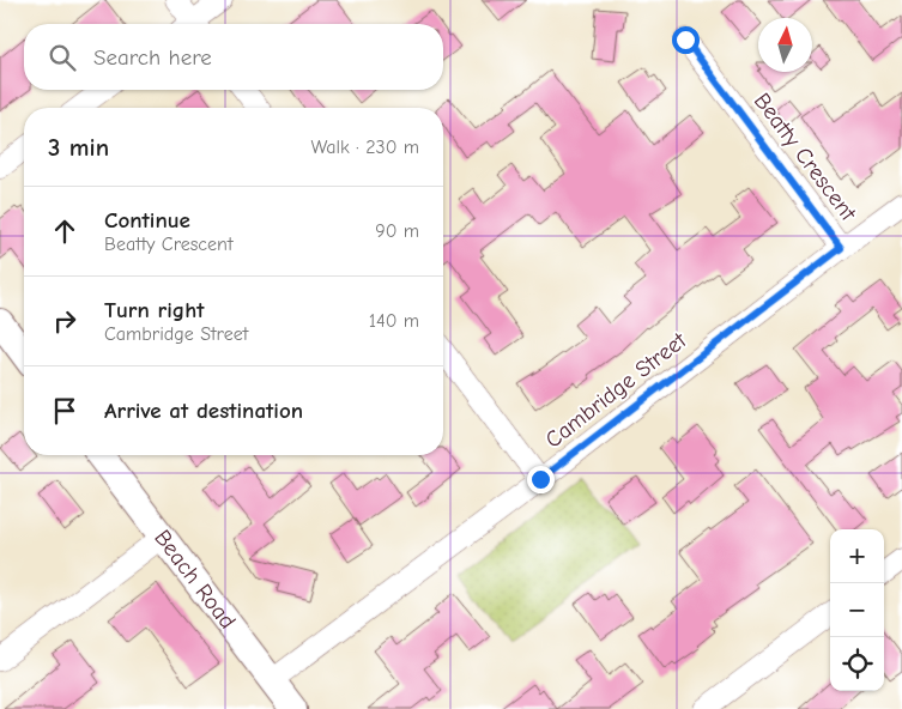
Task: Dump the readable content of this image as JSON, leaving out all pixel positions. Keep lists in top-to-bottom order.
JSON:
{
  "streets": {
    "street": ["Beatty Crescent", "Cambridge Street", "Beach Road"]
  },
  "crossings": [
    ["Beatty Crescent", "Cambridge Street"],
    ["Cambridge Street", "Beach Road"]
  ],
  "north": "top",
  "page": {
    "search": "Search here",
    "heading": ["3 min", "Walk · 230 m"],
    "list": [
      ["Continue", "Beatty Crescent", "90 m"],
      ["Turn right", "Cambridge Street", "140 m"],
      "Arrive at destination"
    ],
    "map_buttons": ["+", "−"]
  }
}
